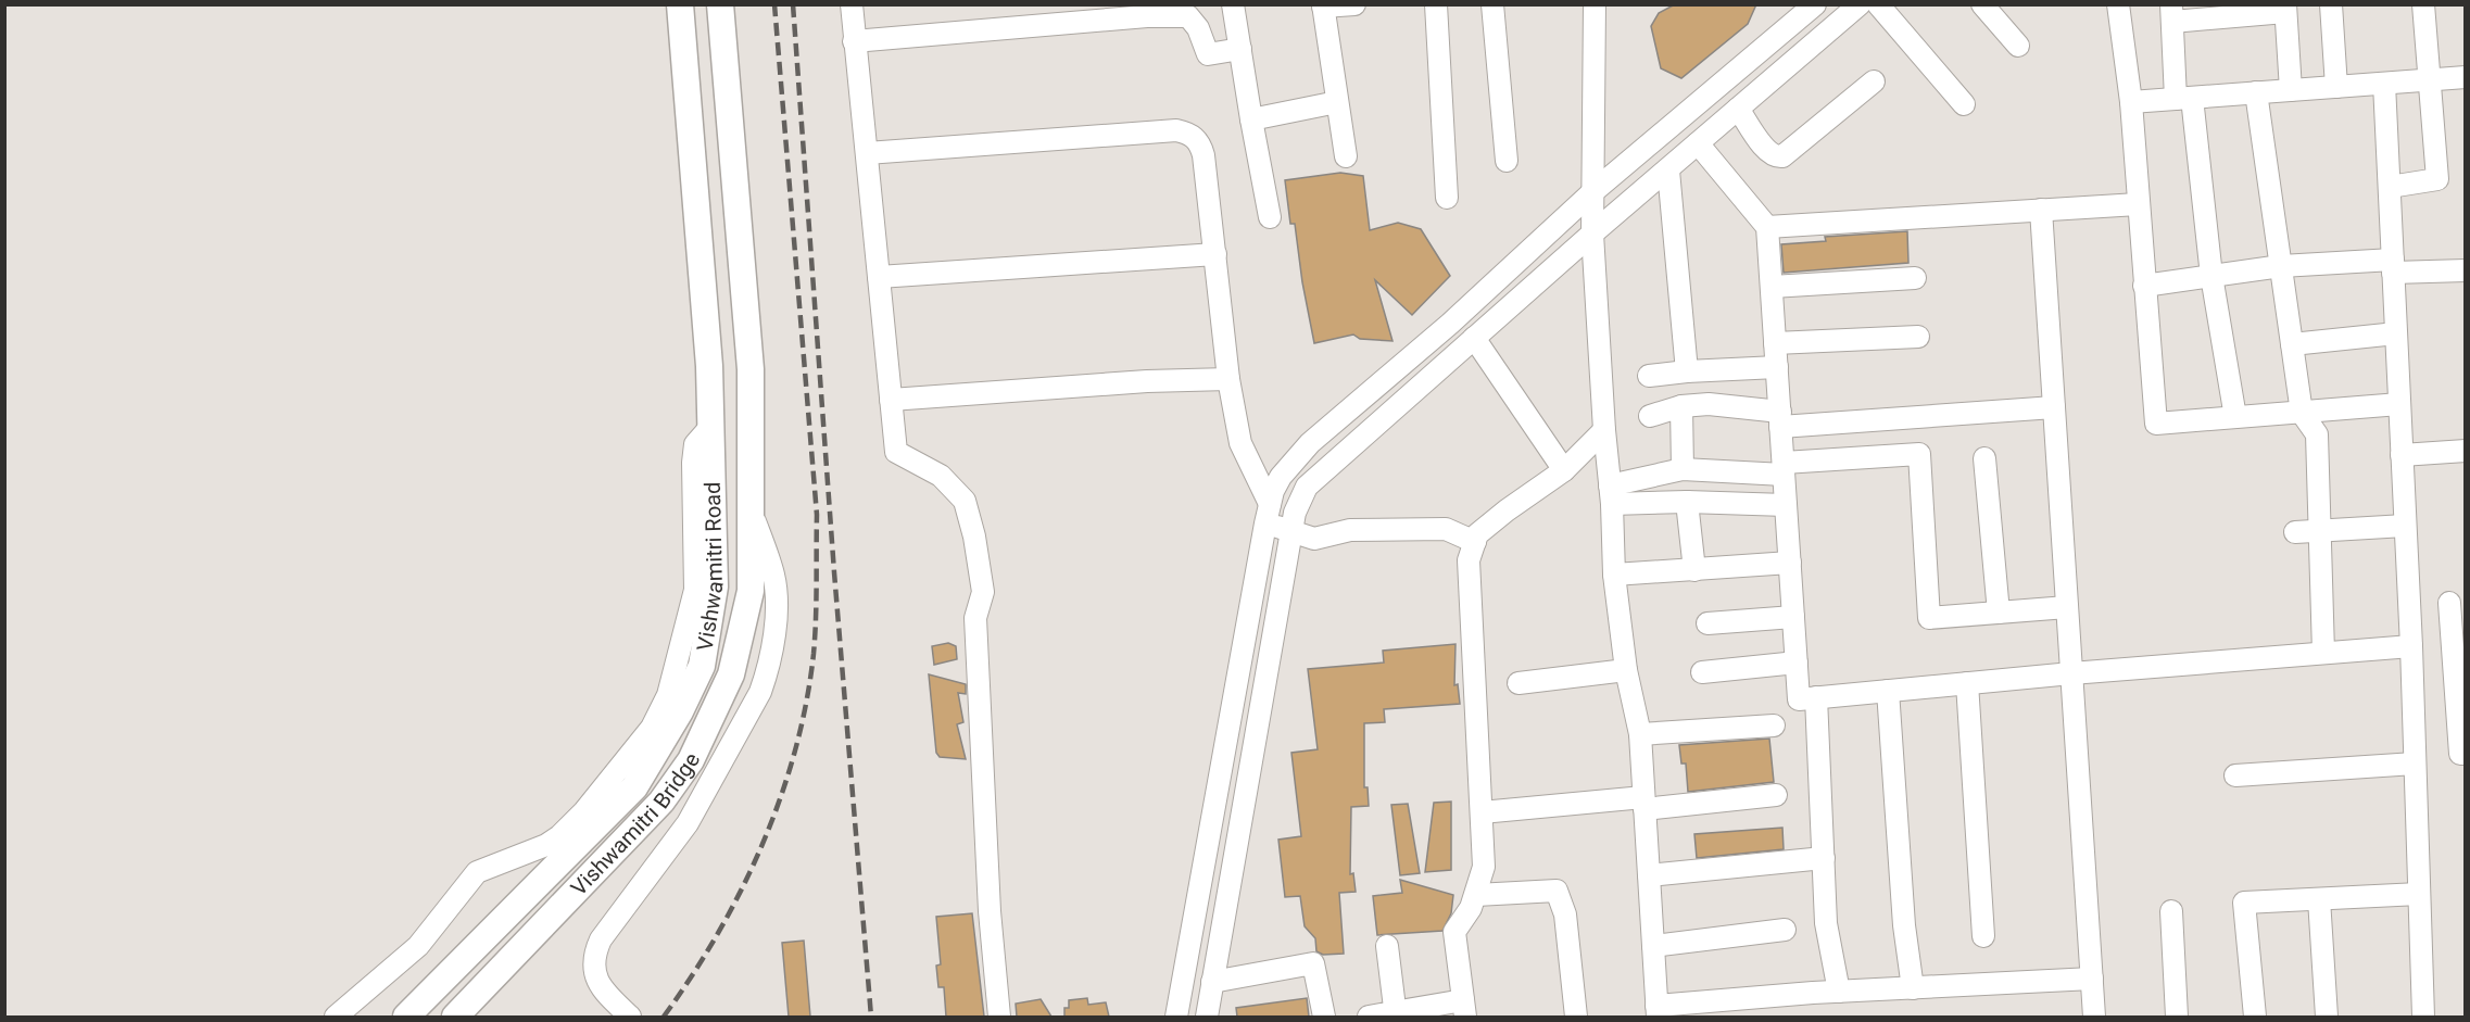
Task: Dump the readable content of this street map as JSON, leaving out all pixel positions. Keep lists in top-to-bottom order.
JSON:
{
  "streets": {
    "main road": ["Vishwamitri Road", "Vishwamitri Bridge"]
  },
  "crossings": [
    ["Vishwamitri Road", "Vishwamitri Bridge"]
  ]
}
